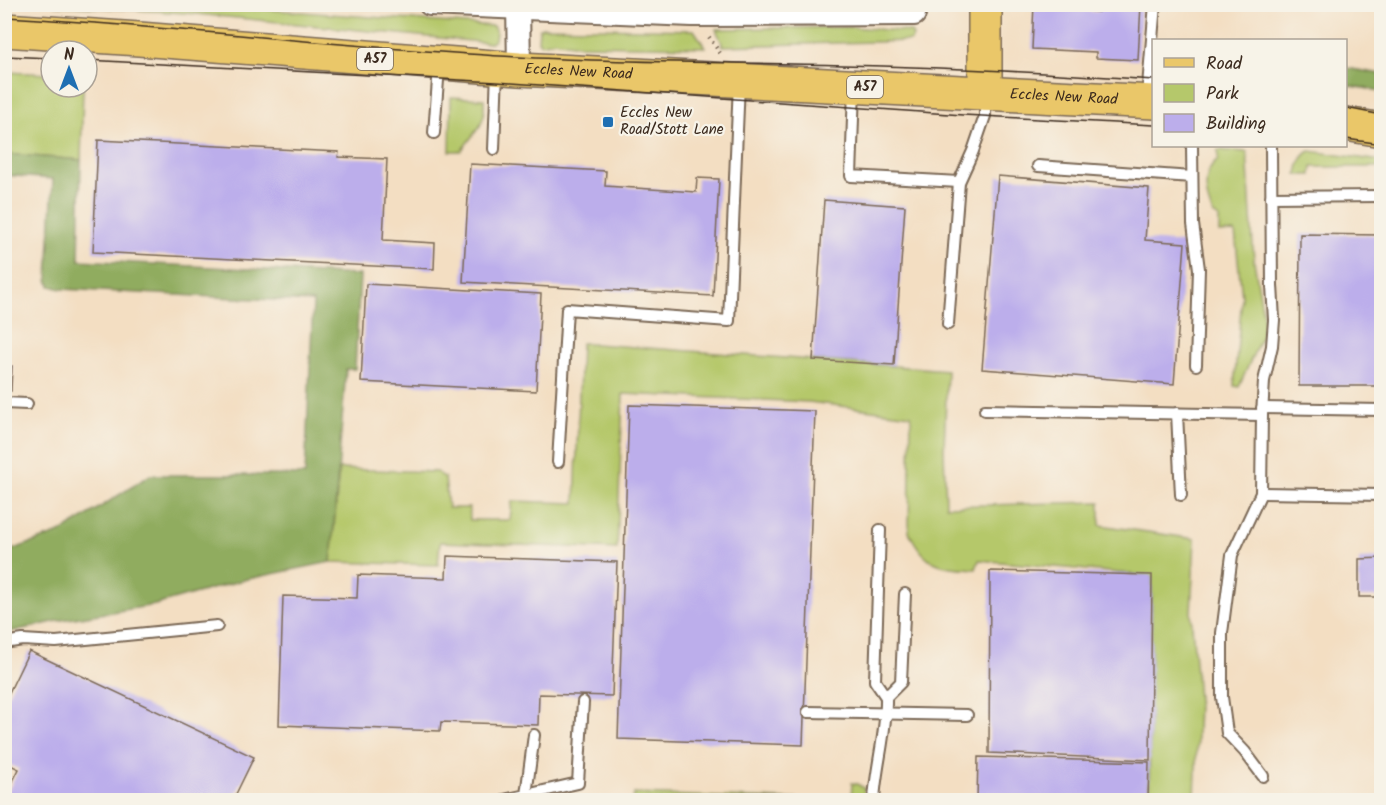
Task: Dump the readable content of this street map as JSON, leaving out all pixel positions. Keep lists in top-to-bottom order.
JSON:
{
  "streets": {
    "main road": ["A57", "Eccles New Road"]
  },
  "places": {
    "transit": ["Eccles New Road/Stott Lane"]
  },
  "legend": ["Road", "Park", "Building"],
  "north": "top"
}
